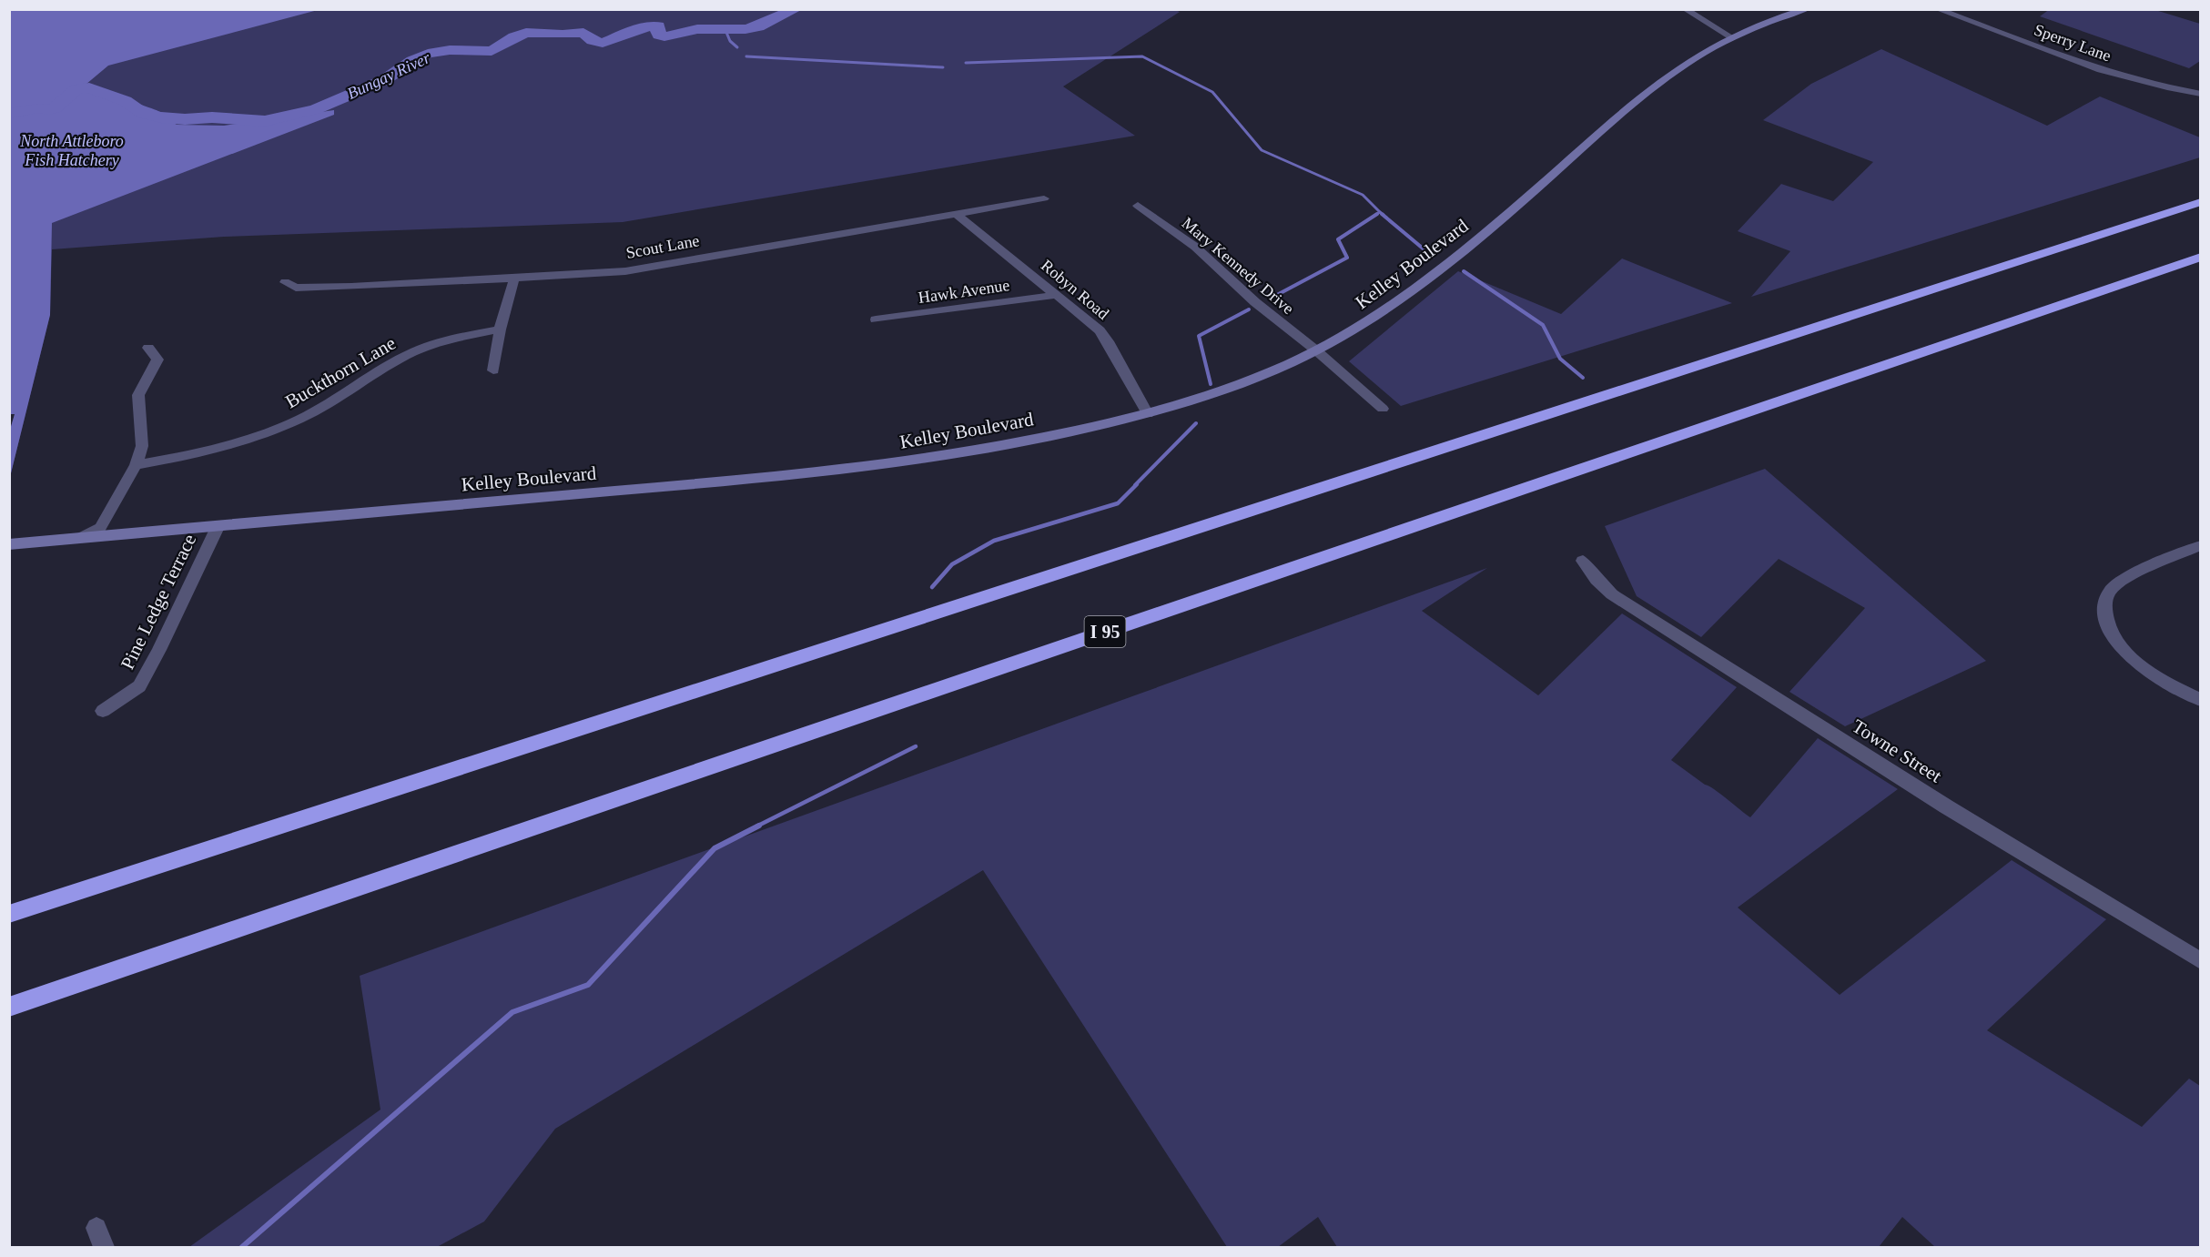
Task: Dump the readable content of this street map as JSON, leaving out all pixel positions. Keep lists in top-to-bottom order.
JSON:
{
  "streets": {
    "highway": ["I 95"],
    "main road": ["Kelley Boulevard"],
    "street": [
      "Sperry Lane",
      "Scout Lane",
      "Mary Kennedy Drive",
      "Robyn Road",
      "Hawk Avenue",
      "Buckthorn Lane",
      "Pine Ledge Terrace",
      "Towne Street"
    ]
  },
  "crossings": [
    ["Scout Lane", "Robyn Road"],
    ["Kelley Boulevard", "Mary Kennedy Drive"],
    ["Kelley Boulevard", "Robyn Road"],
    ["Kelley Boulevard", "Pine Ledge Terrace"],
    ["Robyn Road", "Hawk Avenue"]
  ],
  "water": ["Bungay River", "North Attleboro Fish Hatchery"]
}
